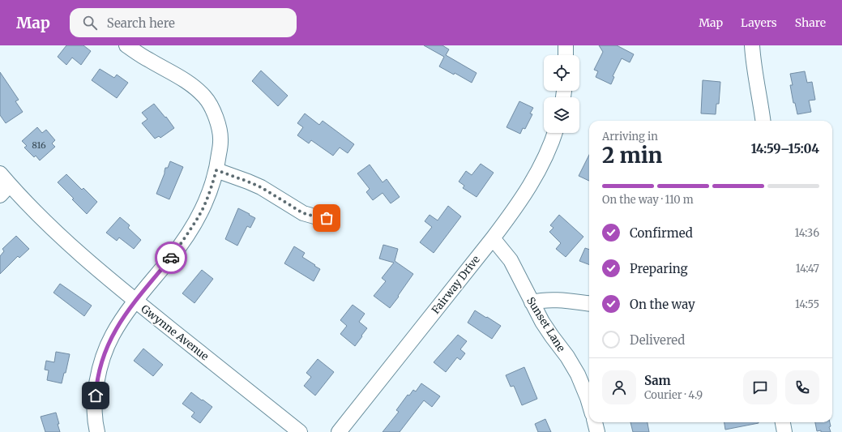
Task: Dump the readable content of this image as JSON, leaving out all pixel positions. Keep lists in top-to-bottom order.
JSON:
{
  "streets": {
    "street": ["Fairway Drive", "Sunset Lane", "Gwynne Avenue"]
  },
  "crossings": [
    ["Fairway Drive", "Sunset Lane"]
  ],
  "house_numbers": ["816"],
  "page": {
    "header": "Map",
    "search": "Search here",
    "nav": ["Map", "Layers", "Share"],
    "heading": ["2 min", "Arriving in", "14:59–15:04"],
    "panel": ["Sam", "Courier · 4.9"],
    "bar": "On the way · 110 m",
    "list": [
      ["Confirmed", "14:36"],
      ["Preparing", "14:47"],
      ["On the way", "14:55"],
      "Delivered"
    ]
  }
}
